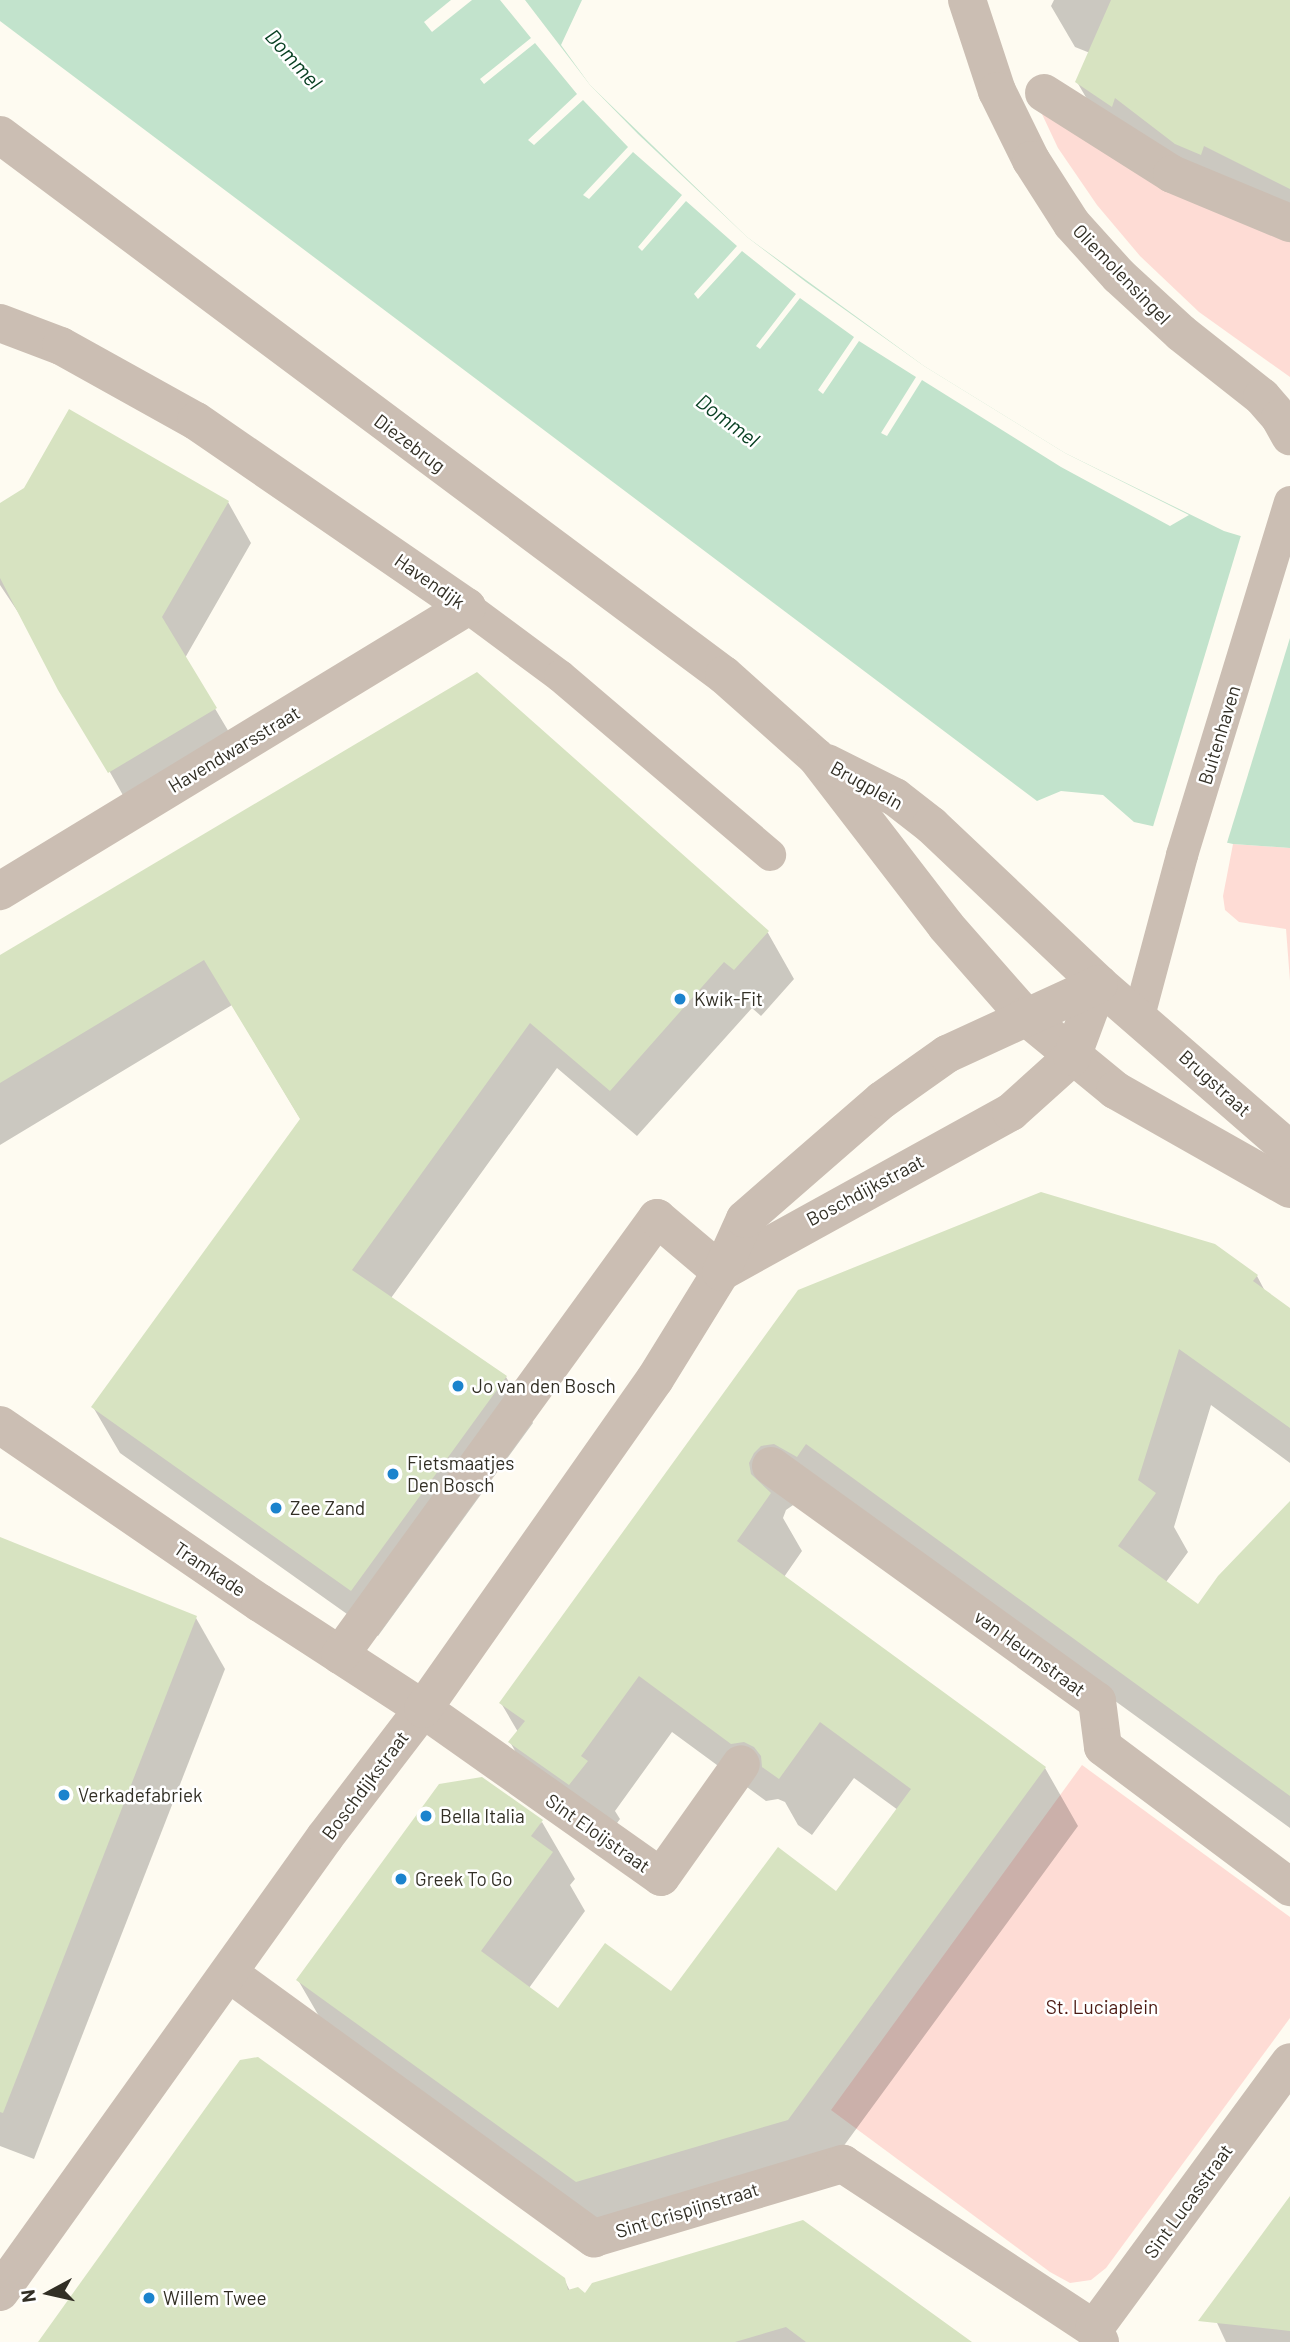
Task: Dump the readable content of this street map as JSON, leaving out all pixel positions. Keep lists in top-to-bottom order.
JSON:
{
  "streets": {
    "street": [
      "Oliemolensingel",
      "Diezebrug",
      "Havendijk",
      "Havendwarsstraat",
      "Brugplein",
      "Brugstraat",
      "Boschdijkstraat",
      "Tramkade",
      "van Heurnstraat",
      "Sint Eloijstraat",
      "Sint Lucasstraat",
      "Sint Crispijnstraat"
    ],
    "lane": ["Buitenhaven"]
  },
  "crossings": [
    ["Diezebrug", "Brugplein"],
    ["Havendijk", "Havendwarsstraat"],
    ["Buitenhaven", "Brugplein"],
    ["Buitenhaven", "Brugstraat"],
    ["Brugplein", "Brugstraat"],
    ["Brugplein", "Boschdijkstraat"],
    ["Boschdijkstraat", "Tramkade"],
    ["Boschdijkstraat", "Sint Eloijstraat"],
    ["Boschdijkstraat", "Sint Crispijnstraat"],
    ["Tramkade", "Sint Eloijstraat"],
    ["Sint Lucasstraat", "Sint Crispijnstraat"]
  ],
  "water": ["Dommel"],
  "parks": ["St. Luciaplein"],
  "places": [
    "Kwik-Fit",
    "Jo van den Bosch",
    "Fietsmaatjes Den Bosch",
    "Zee Zand",
    "Verkadefabriek",
    "Bella Italia",
    "Greek To Go",
    "Willem Twee"
  ],
  "north": "left"
}
